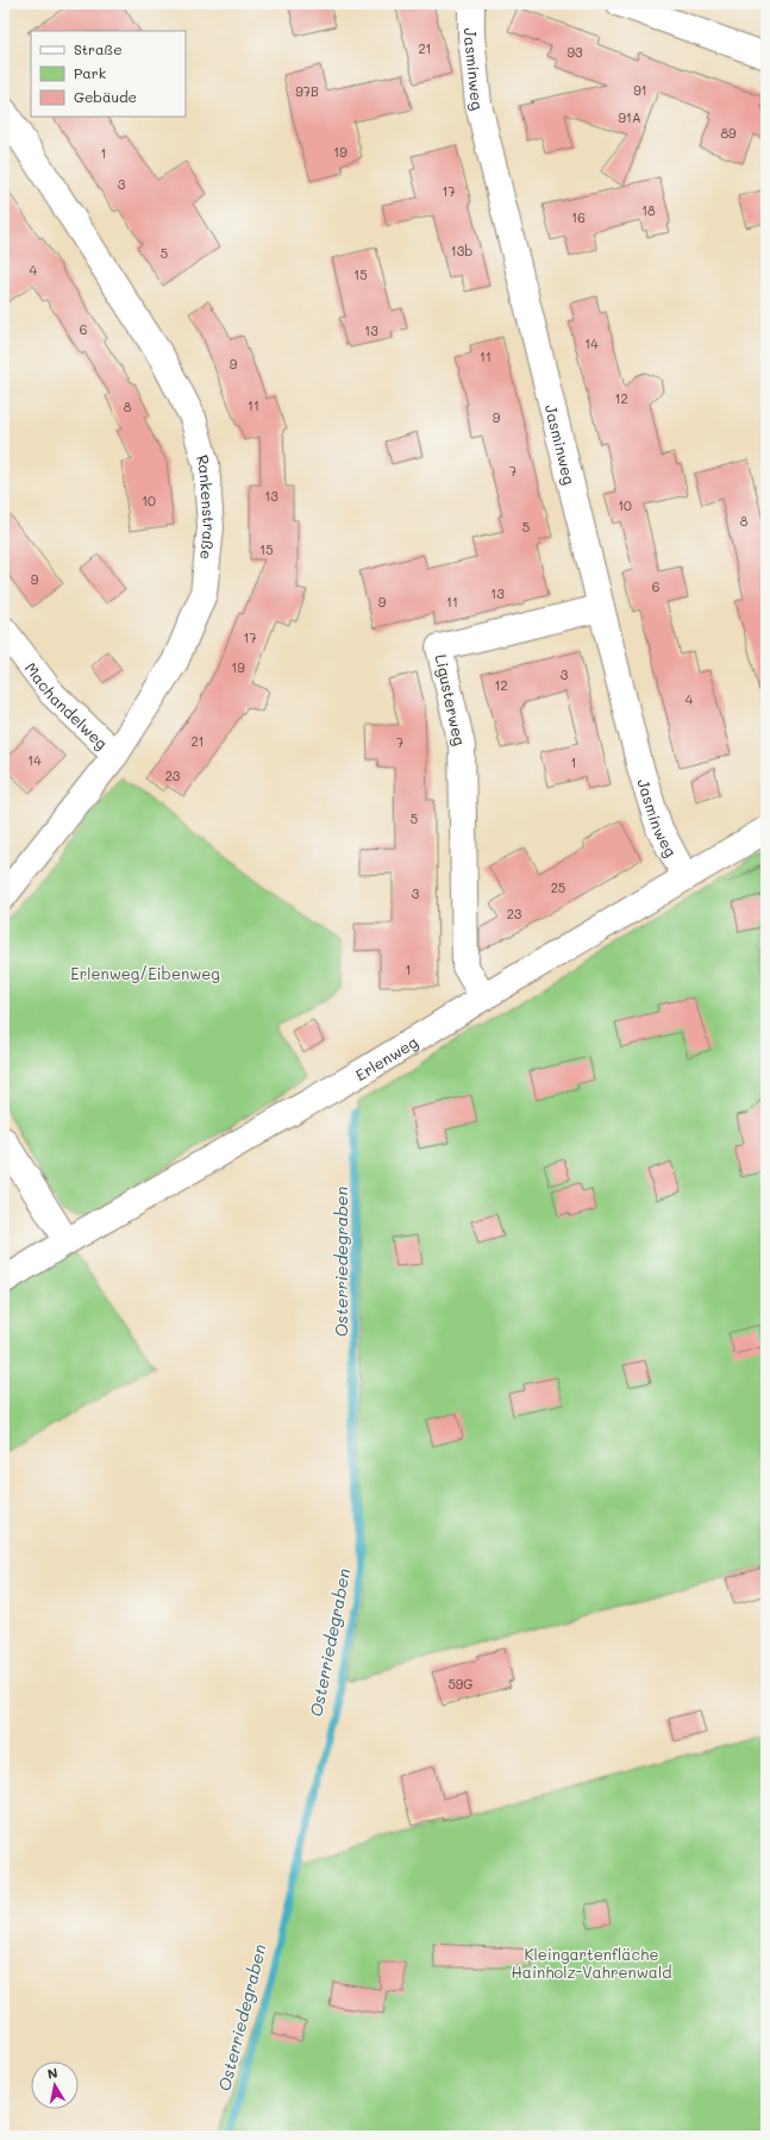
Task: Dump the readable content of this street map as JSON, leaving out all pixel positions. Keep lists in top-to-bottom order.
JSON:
{
  "streets": {
    "street": [
      "Jasminweg",
      "Rankenstraße",
      "Ligusterweg",
      "Machandelweg",
      "Erlenweg"
    ]
  },
  "crossings": [
    ["Jasminweg", "Ligusterweg"],
    ["Jasminweg", "Erlenweg"],
    ["Rankenstraße", "Machandelweg"],
    ["Ligusterweg", "Erlenweg"]
  ],
  "water": ["Osterriedegraben"],
  "parks": ["Erlenweg/Eibenweg", "Kleingartenfläche Hainholz-Vahrenwald"],
  "house_numbers": [
    "21",
    "93",
    "91",
    "97B",
    "91A",
    "89",
    "19",
    "1",
    "3",
    "17",
    "18",
    "16",
    "13b",
    "5",
    "4",
    "15",
    "6",
    "13",
    "14",
    "11",
    "9",
    "12",
    "11",
    "8",
    "9",
    "7",
    "13",
    "10",
    "10",
    "8",
    "5",
    "15",
    "9",
    "6",
    "13",
    "9",
    "11",
    "17",
    "19",
    "3",
    "12",
    "4",
    "21",
    "7",
    "14",
    "1",
    "23",
    "5",
    "25",
    "3",
    "23",
    "1",
    "59G"
  ],
  "legend": ["Straße", "Park", "Gebäude"],
  "north": "top"
}
